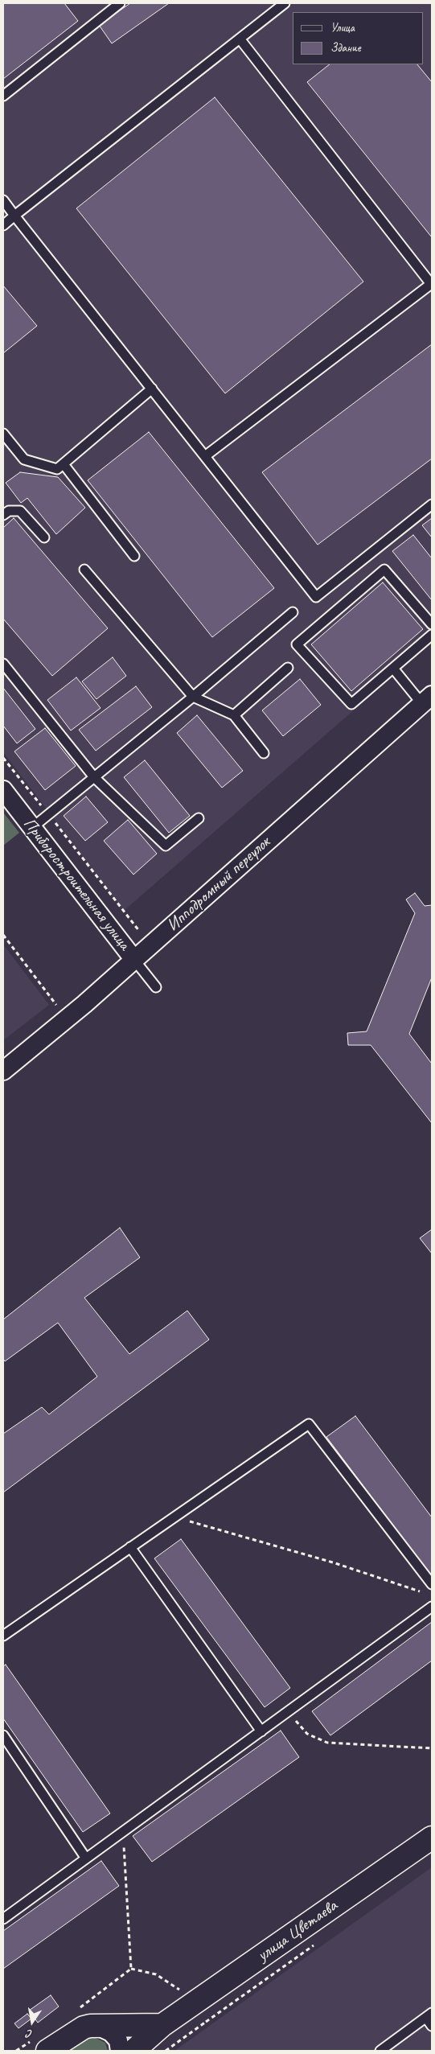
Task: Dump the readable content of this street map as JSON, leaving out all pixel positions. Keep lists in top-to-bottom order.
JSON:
{
  "streets": {
    "main road": ["улица Цветаева"],
    "street": ["Приборостроительная улица", "Ипподромный переулок"]
  },
  "crossings": [
    ["Приборостроительная улица", "Ипподромный переулок"]
  ],
  "legend": ["Улица", "Здание"],
  "north": "bottom"
}
